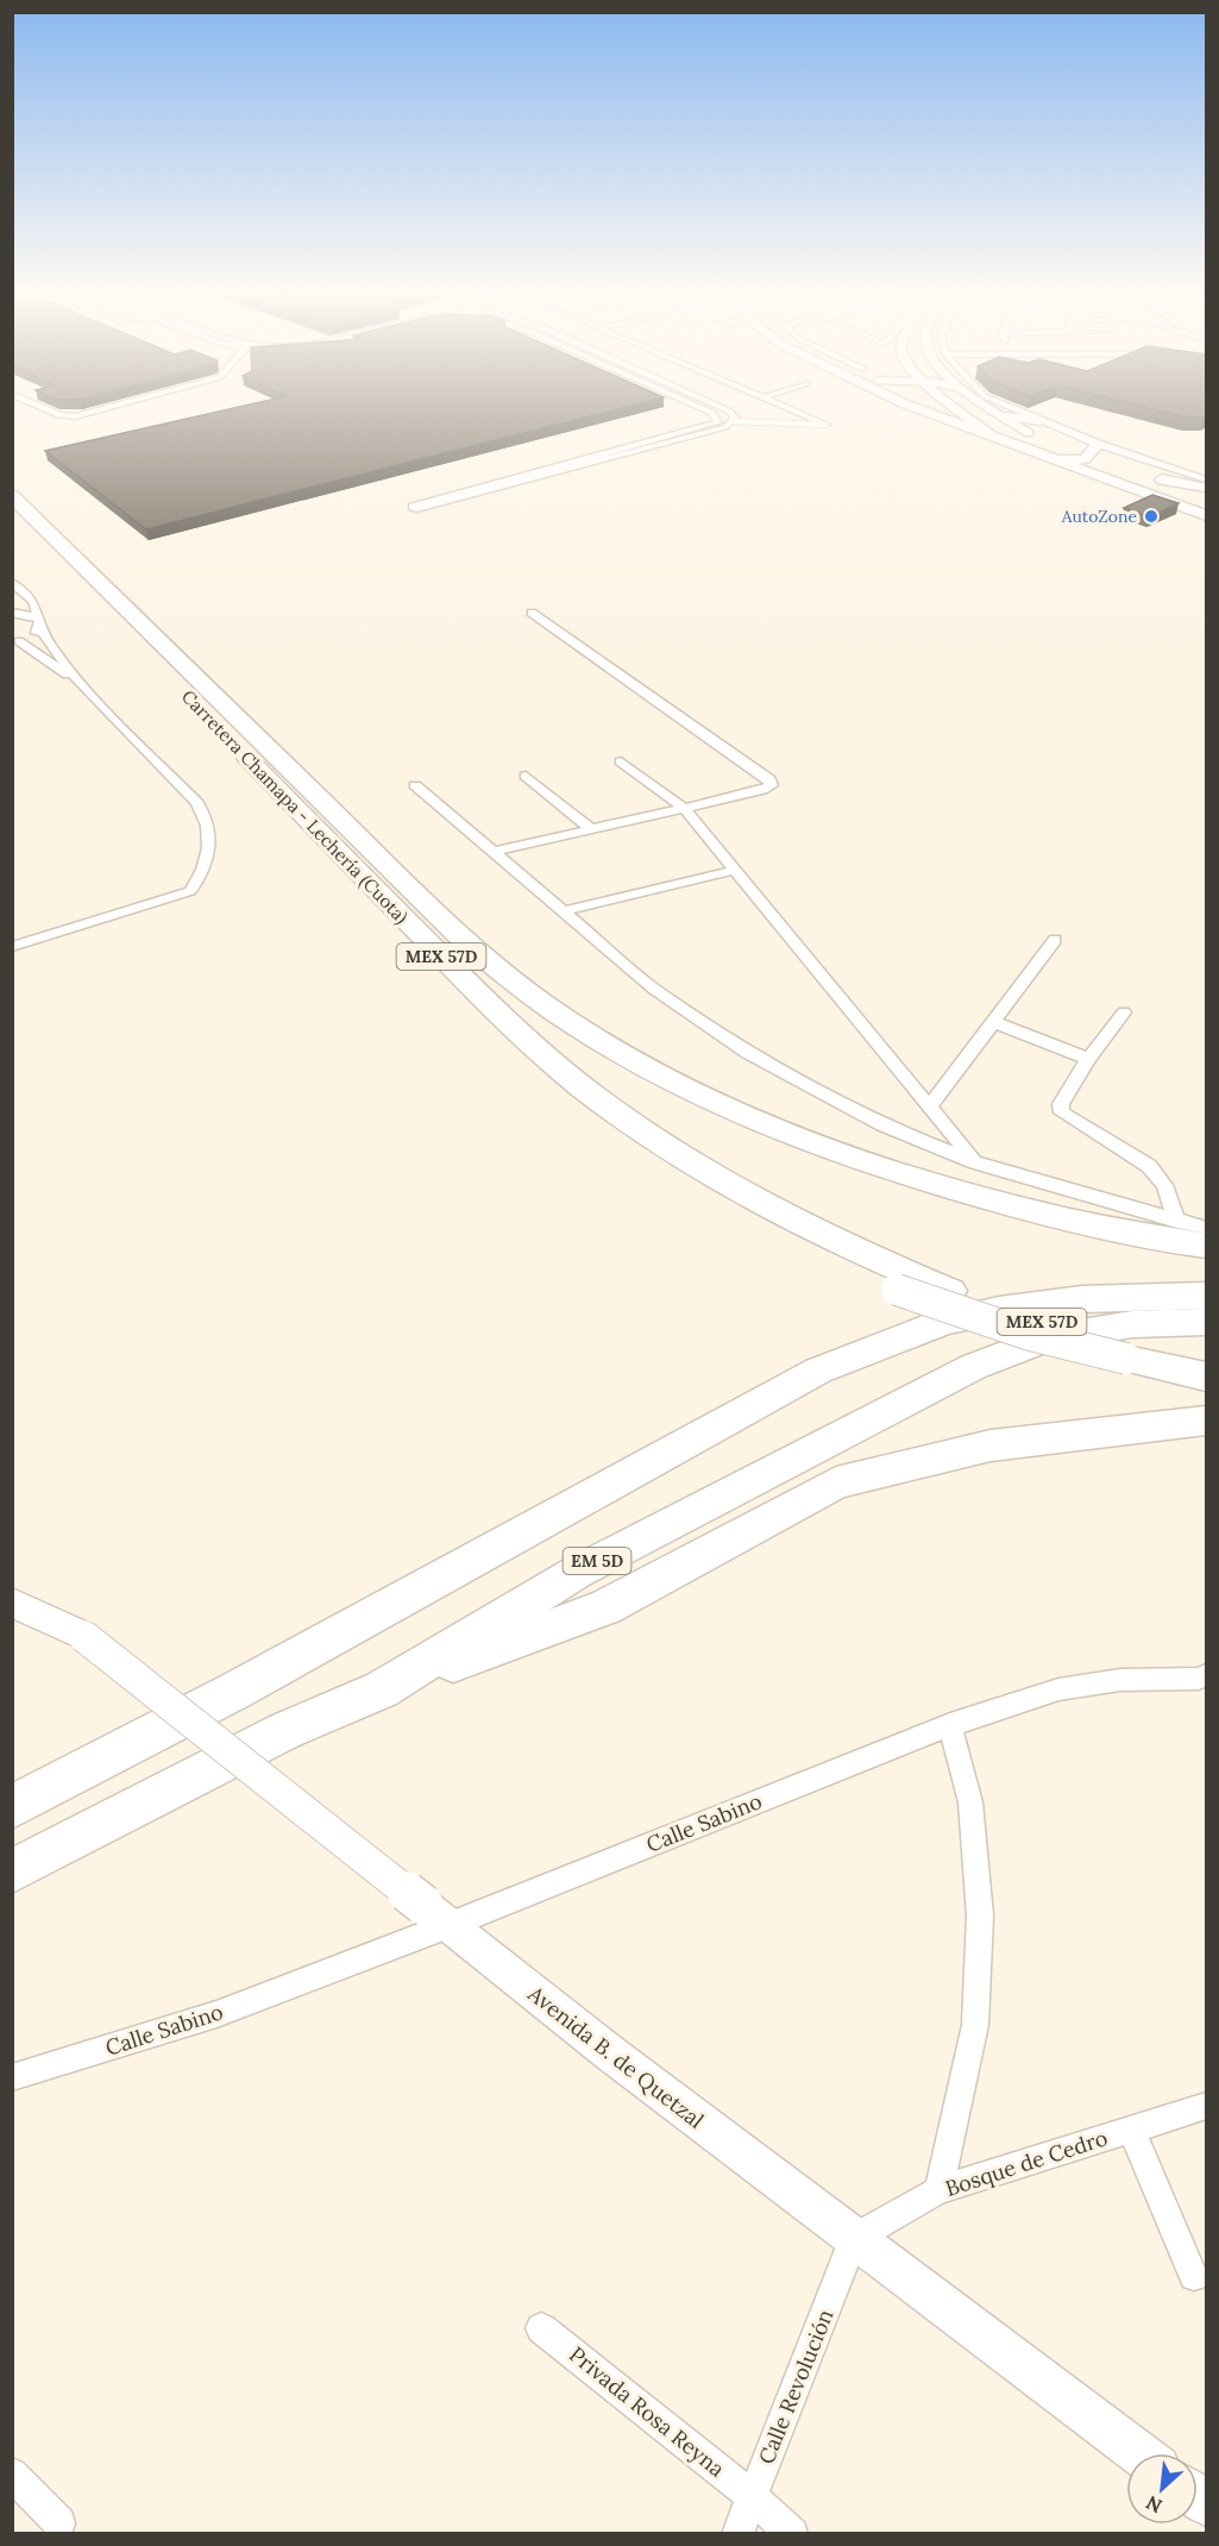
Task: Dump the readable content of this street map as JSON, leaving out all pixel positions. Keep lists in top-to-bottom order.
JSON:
{
  "streets": {
    "highway": ["Carretera Chamapa - Lechería (Cuota)", "MEX 57D", "EM 5D"],
    "main road": ["Avenida B. de Quetzal"],
    "street": [
      "Calle Sabino",
      "Bosque de Cedro",
      "Calle Revolución",
      "Privada Rosa Reyna"
    ]
  },
  "crossings": [
    ["Calle Sabino", "Avenida B. de Quetzal"],
    ["Avenida B. de Quetzal", "Bosque de Cedro"],
    ["Avenida B. de Quetzal", "Calle Revolución"],
    ["Bosque de Cedro", "Calle Revolución"],
    ["Calle Revolución", "Privada Rosa Reyna"]
  ],
  "places": ["AutoZone"],
  "north": "bottom left"
}
